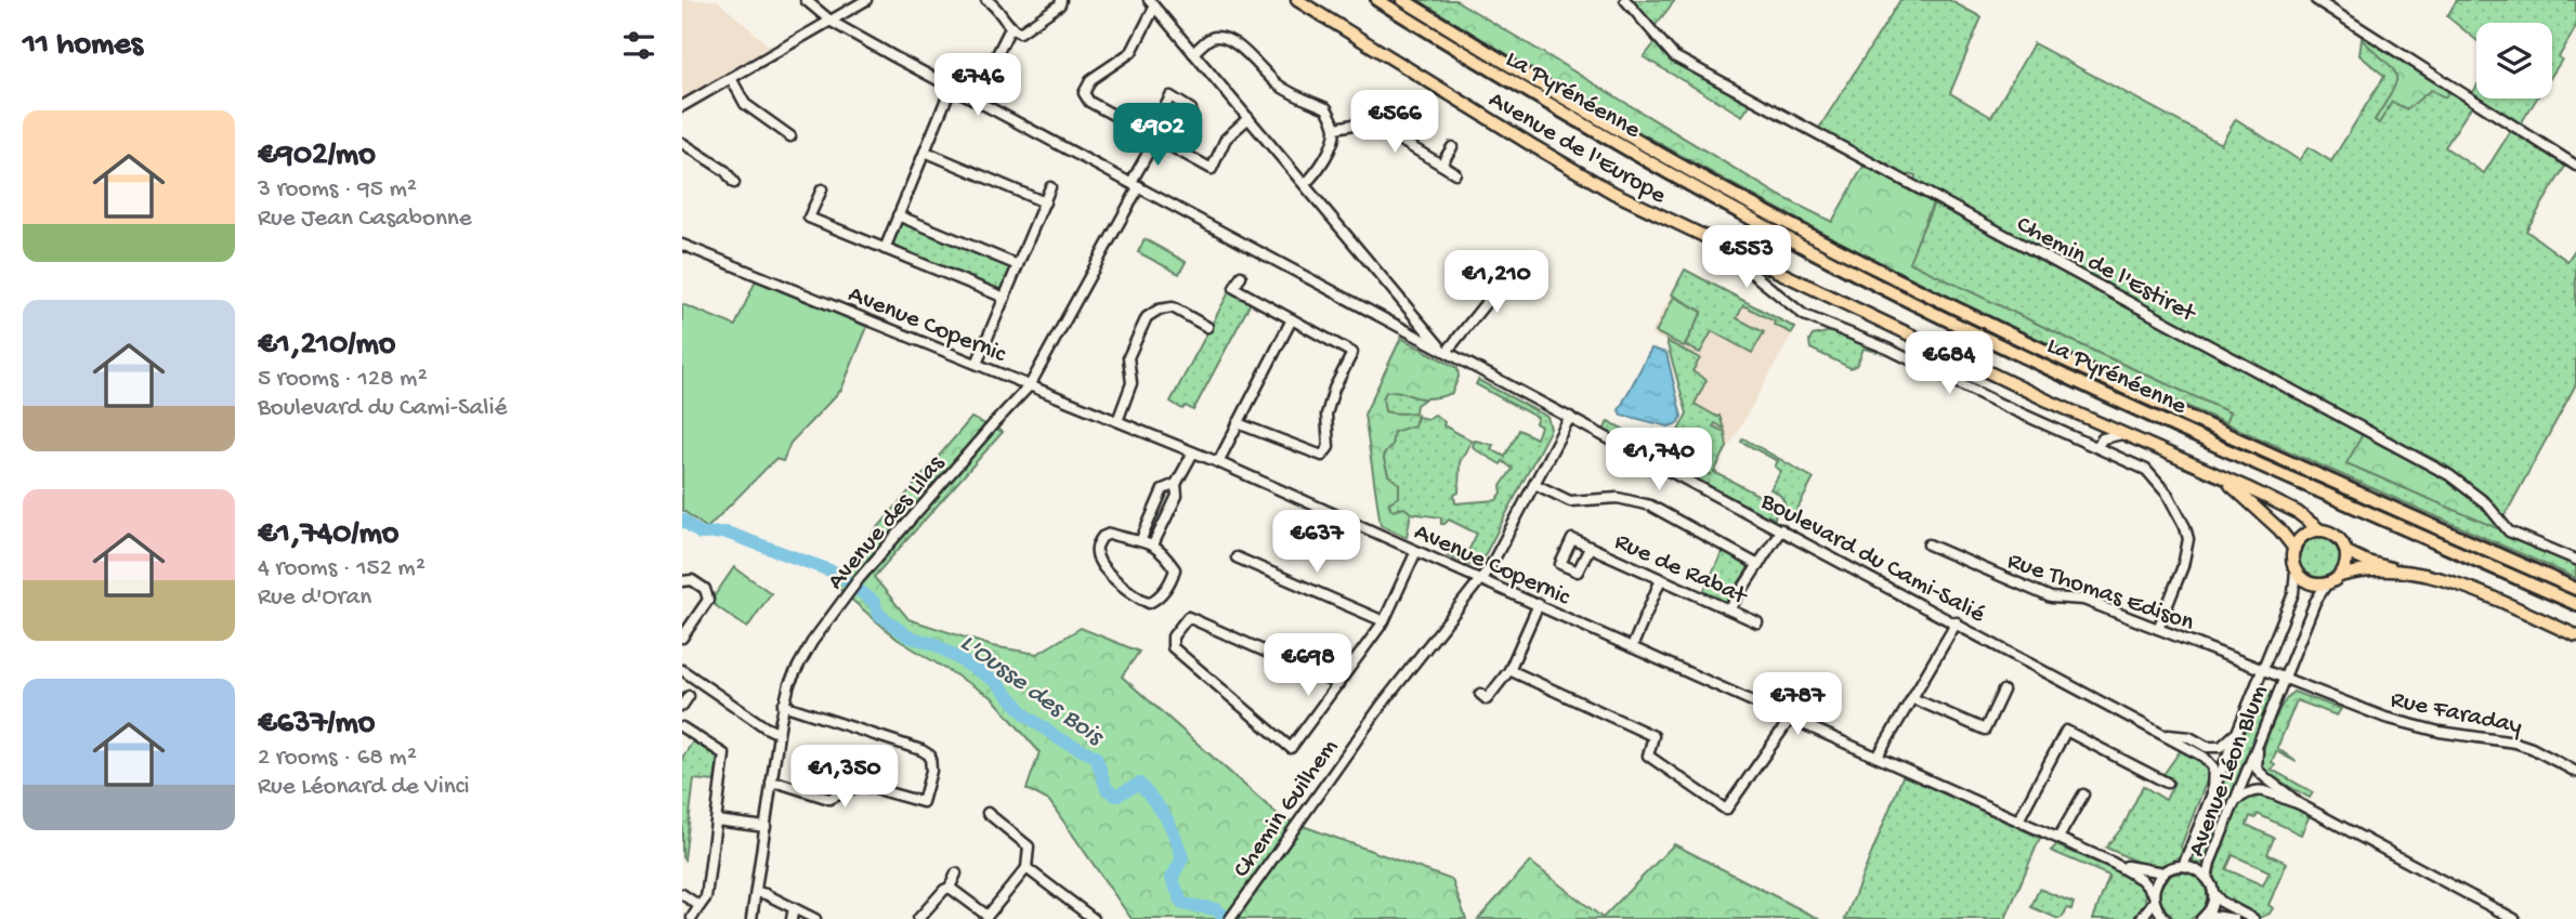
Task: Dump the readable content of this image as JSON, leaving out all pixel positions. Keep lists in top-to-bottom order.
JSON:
{
  "streets": {
    "highway": ["La Pyrénéenne"],
    "main road": ["Avenue de l'Europe"],
    "street": [
      "Chemin de l'Estiret",
      "Avenue Copernic",
      "Avenue des Lilas",
      "Boulevard du Cami-Salié",
      "Rue de Rabat",
      "Rue Thomas Edison",
      "Rue Faraday",
      "Avenue Léon Blum",
      "Chemin Guilhem"
    ]
  },
  "crossings": [
    ["Avenue de l'Europe", "Avenue Léon Blum"],
    ["Avenue Copernic", "Avenue des Lilas"],
    ["Avenue Copernic", "Chemin Guilhem"],
    ["Avenue des Lilas", "Boulevard du Cami-Salié"],
    ["Boulevard du Cami-Salié", "Avenue Léon Blum"],
    ["Boulevard du Cami-Salié", "Chemin Guilhem"],
    ["Rue Thomas Edison", "Avenue Léon Blum"],
    ["Rue Faraday", "Avenue Léon Blum"]
  ],
  "water": ["L'Ousse des Bois"],
  "page": {
    "heading": "11 homes",
    "price": [
      "€746",
      "€566",
      "€902",
      "€553",
      "€1,210",
      "€684",
      "€1,740",
      "€637",
      "€698",
      "€787",
      "€1,350"
    ],
    "list": [
      {
        "name": "€902/mo",
        "note": "3 rooms · 95 m² · Rue Jean Casabonne"
      },
      {
        "name": "€1,210/mo",
        "note": "5 rooms · 128 m² · Boulevard du Cami-Salié"
      },
      {
        "name": "€1,740/mo",
        "note": "4 rooms · 152 m² · Rue d'Oran"
      },
      {
        "name": "€637/mo",
        "note": "2 rooms · 68 m² · Rue Léonard de Vinci"
      }
    ]
  }
}
